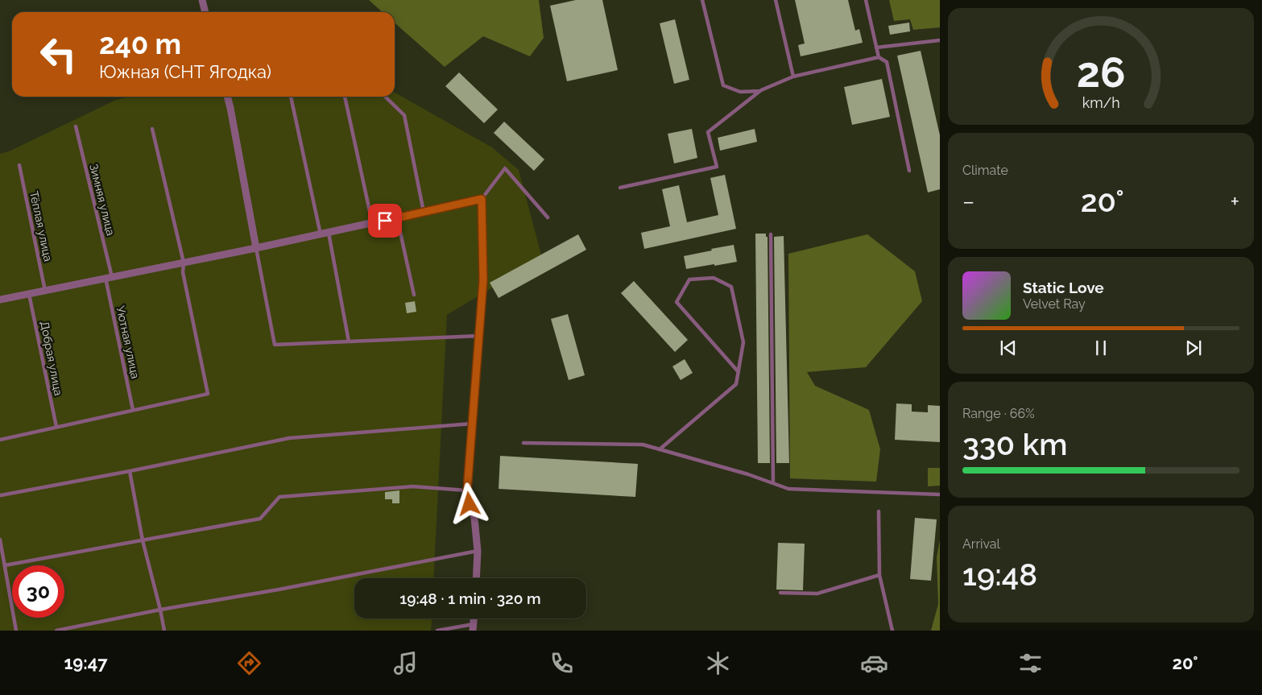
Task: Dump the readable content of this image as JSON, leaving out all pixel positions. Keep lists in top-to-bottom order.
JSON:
{
  "streets": {
    "lane": [
      "Зимняя улица",
      "Тёплая улица",
      "Уютная улица",
      "Добрая улица"
    ]
  },
  "crossings": [
    ["Зимняя улица", "Уютная улица"]
  ],
  "page": {
    "turn": ["240 m", "Южная (СНТ Ягодка)"],
    "tile": [
      "Climate",
      ["Range · 66%", "330 km"],
      ["Arrival", "19:48"]
    ],
    "heat": ["−", "20°", "+"],
    "song": ["Static Love", "Velvet Ray"],
    "limit": "30",
    "trip": "19:48 · 1 min · 320 m",
    "tabs": ["19:47", "20°"],
    "gauge": ["26", "km/h"]
  }
}
